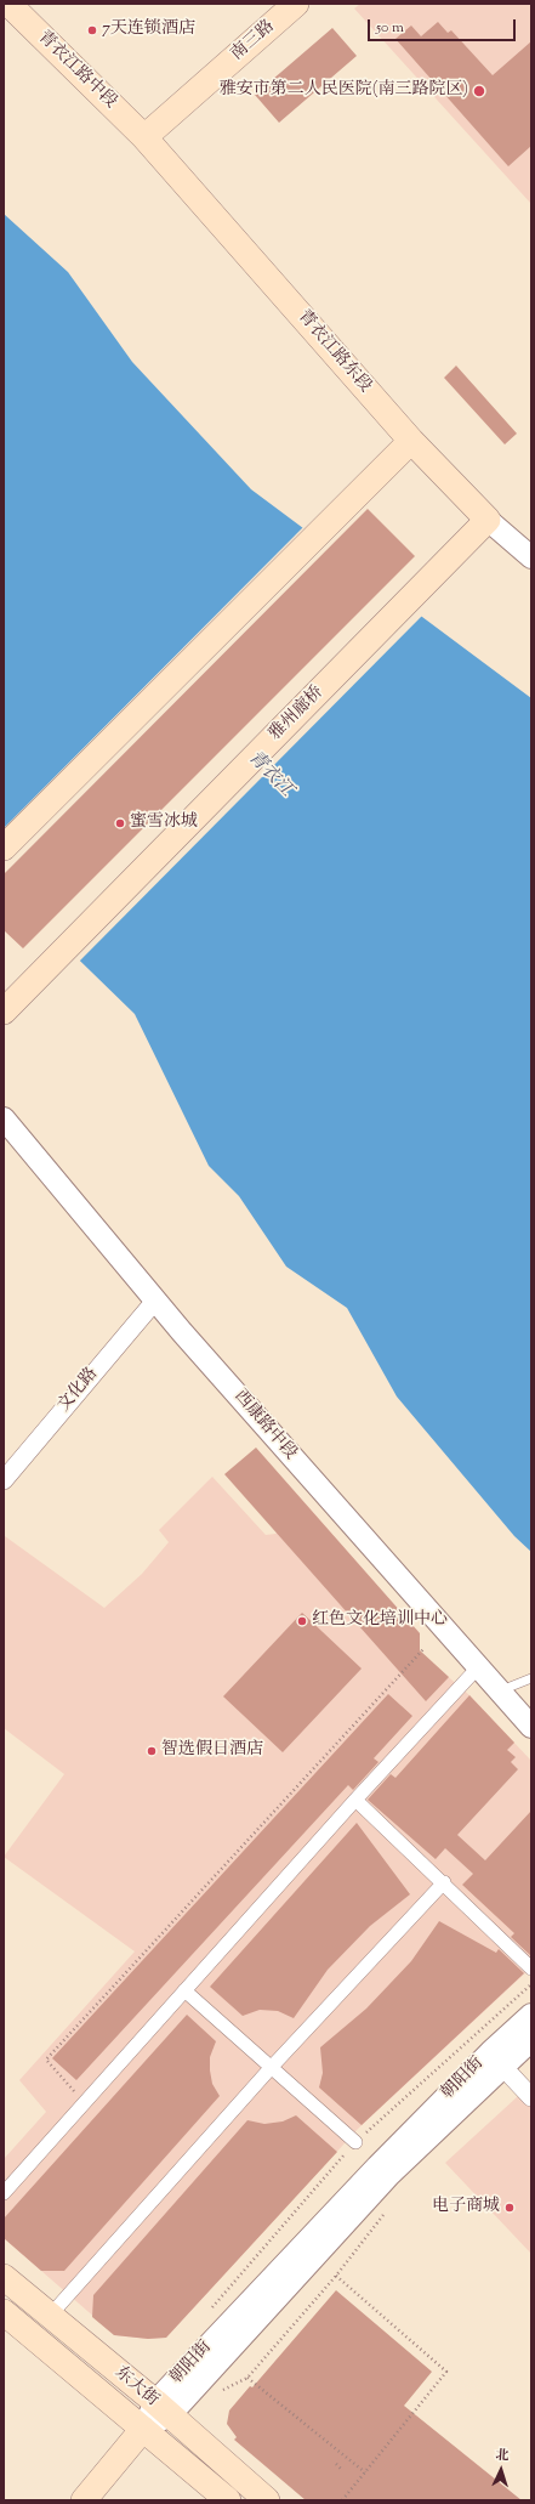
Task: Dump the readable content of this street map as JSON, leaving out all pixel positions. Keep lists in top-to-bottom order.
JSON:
{
  "streets": {
    "main road": [
      "南三路",
      "青衣江路中段",
      "青衣江路东段",
      "雅州廊桥",
      "东大街"
    ],
    "street": ["文化路", "西康路中段", "朝阳街"]
  },
  "crossings": [
    ["南三路", "青衣江路中段"],
    ["南三路", "青衣江路东段"],
    ["青衣江路中段", "青衣江路东段"],
    ["青衣江路东段", "雅州廊桥"],
    ["文化路", "西康路中段"],
    ["朝阳街", "东大街"]
  ],
  "water": ["青衣江"],
  "places": [
    "7天连锁酒店",
    "雅安市第二人民医院(南三路院区)",
    "蜜雪冰城",
    "红色文化培训中心",
    "智选假日酒店",
    "电子商城"
  ],
  "scale_bar": "50 m",
  "north": "top"
}
